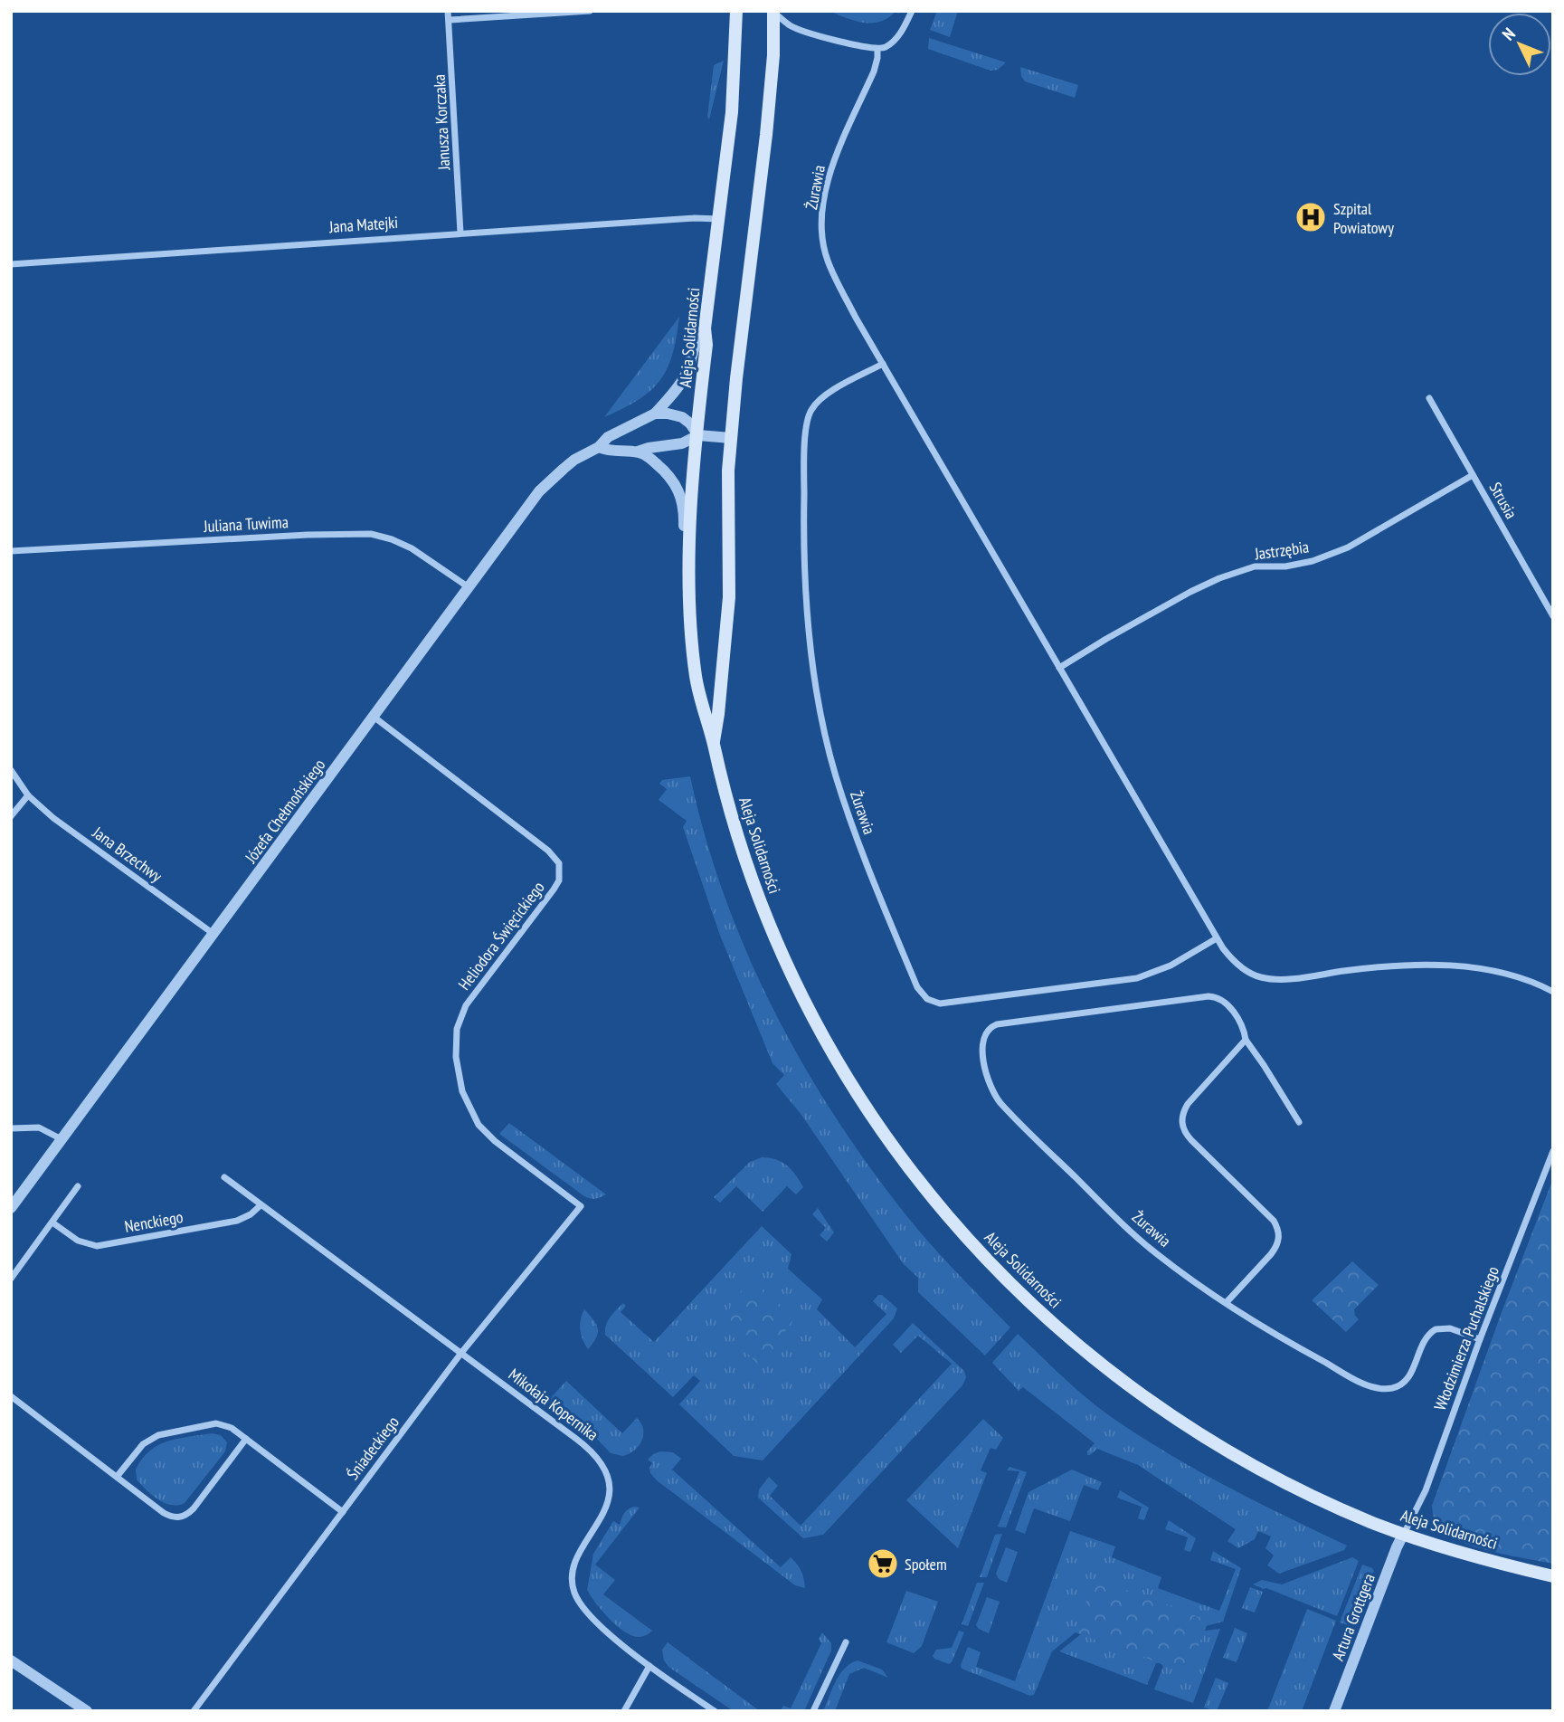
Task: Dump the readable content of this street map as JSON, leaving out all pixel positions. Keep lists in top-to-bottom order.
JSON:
{
  "streets": {
    "main road": ["Aleja Solidarności"],
    "street": [
      "Janusza Korczaka",
      "Żurawia",
      "Jana Matejki",
      "Strusia",
      "Juliana Tuwima",
      "Jastrzębia",
      "Józefa Chełmońskiego",
      "Jana Brzechwy",
      "Heliodora Święcickiego",
      "Nenckiego",
      "Włodzimierza Puchalskiego",
      "Mikołaja Kopernika",
      "Śniadeckiego",
      "Artura Grottgera"
    ]
  },
  "crossings": [
    ["Janusza Korczaka", "Jana Matejki"],
    ["Żurawia", "Jastrzębia"],
    ["Żurawia", "Włodzimierza Puchalskiego"],
    ["Jana Matejki", "Aleja Solidarności"],
    ["Aleja Solidarności", "Józefa Chełmońskiego"],
    ["Aleja Solidarności", "Włodzimierza Puchalskiego"],
    ["Aleja Solidarności", "Artura Grottgera"],
    ["Strusia", "Jastrzębia"],
    ["Juliana Tuwima", "Józefa Chełmońskiego"],
    ["Józefa Chełmońskiego", "Jana Brzechwy"],
    ["Józefa Chełmońskiego", "Heliodora Święcickiego"],
    ["Heliodora Święcickiego", "Śniadeckiego"],
    ["Nenckiego", "Mikołaja Kopernika"],
    ["Włodzimierza Puchalskiego", "Artura Grottgera"],
    ["Mikołaja Kopernika", "Śniadeckiego"]
  ],
  "places": {
    "hospital": ["Szpital Powiatowy"],
    "supermarket": ["Społem"]
  },
  "north": "top left"
}
